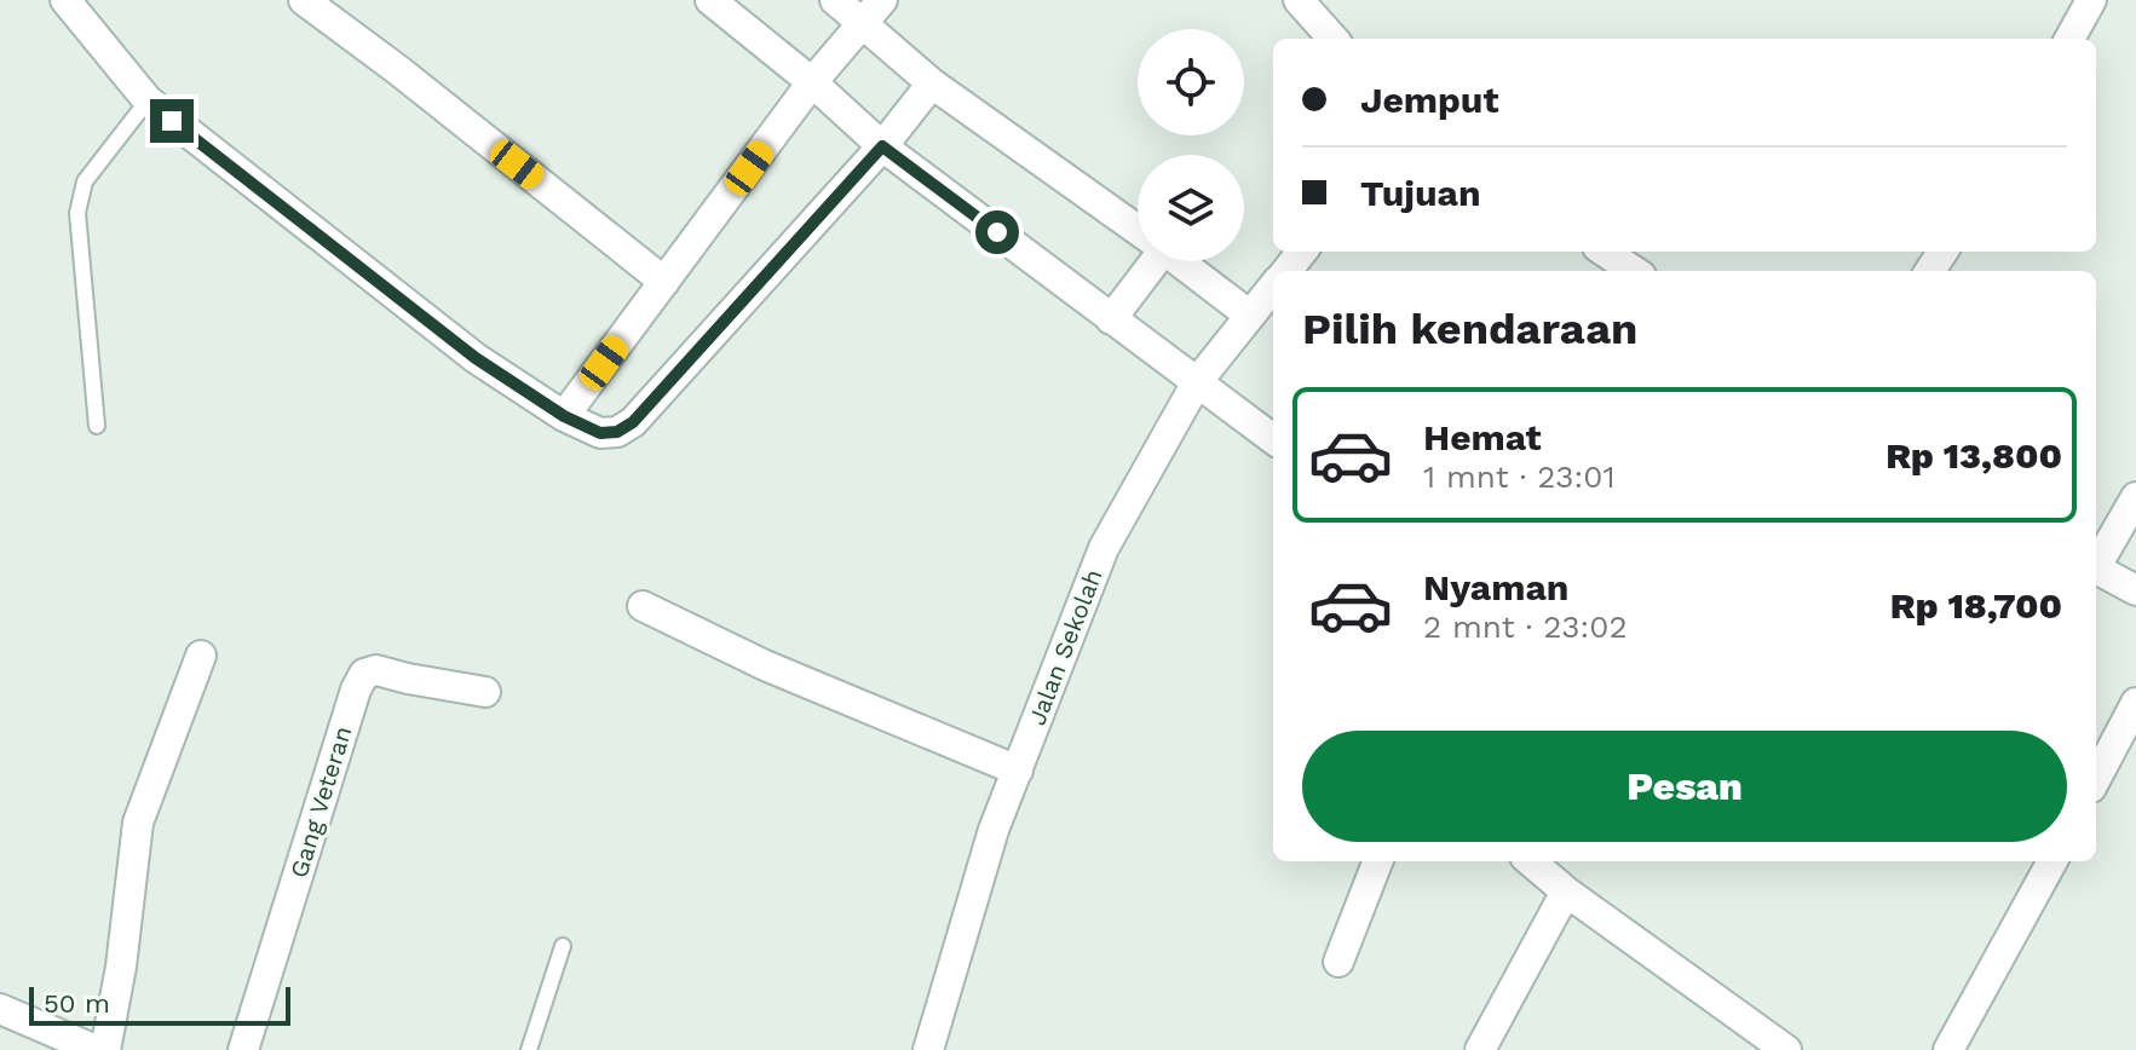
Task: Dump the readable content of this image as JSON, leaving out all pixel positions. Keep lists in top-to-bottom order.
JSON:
{
  "streets": {
    "street": ["Jalan Sekolah", "Gang Veteran"]
  },
  "scale_bar": "50 m",
  "page": {
    "banner": ["Jemput", "Tujuan"],
    "heading": "Pilih kendaraan",
    "list": [
      {
        "name": "Hemat",
        "note": "1 mnt · 23:01",
        "value": "Rp 13,800"
      },
      {
        "name": "Nyaman",
        "note": "2 mnt · 23:02",
        "value": "Rp 18,700"
      }
    ],
    "buttons": "Pesan",
    "scale": "50 m"
  }
}
